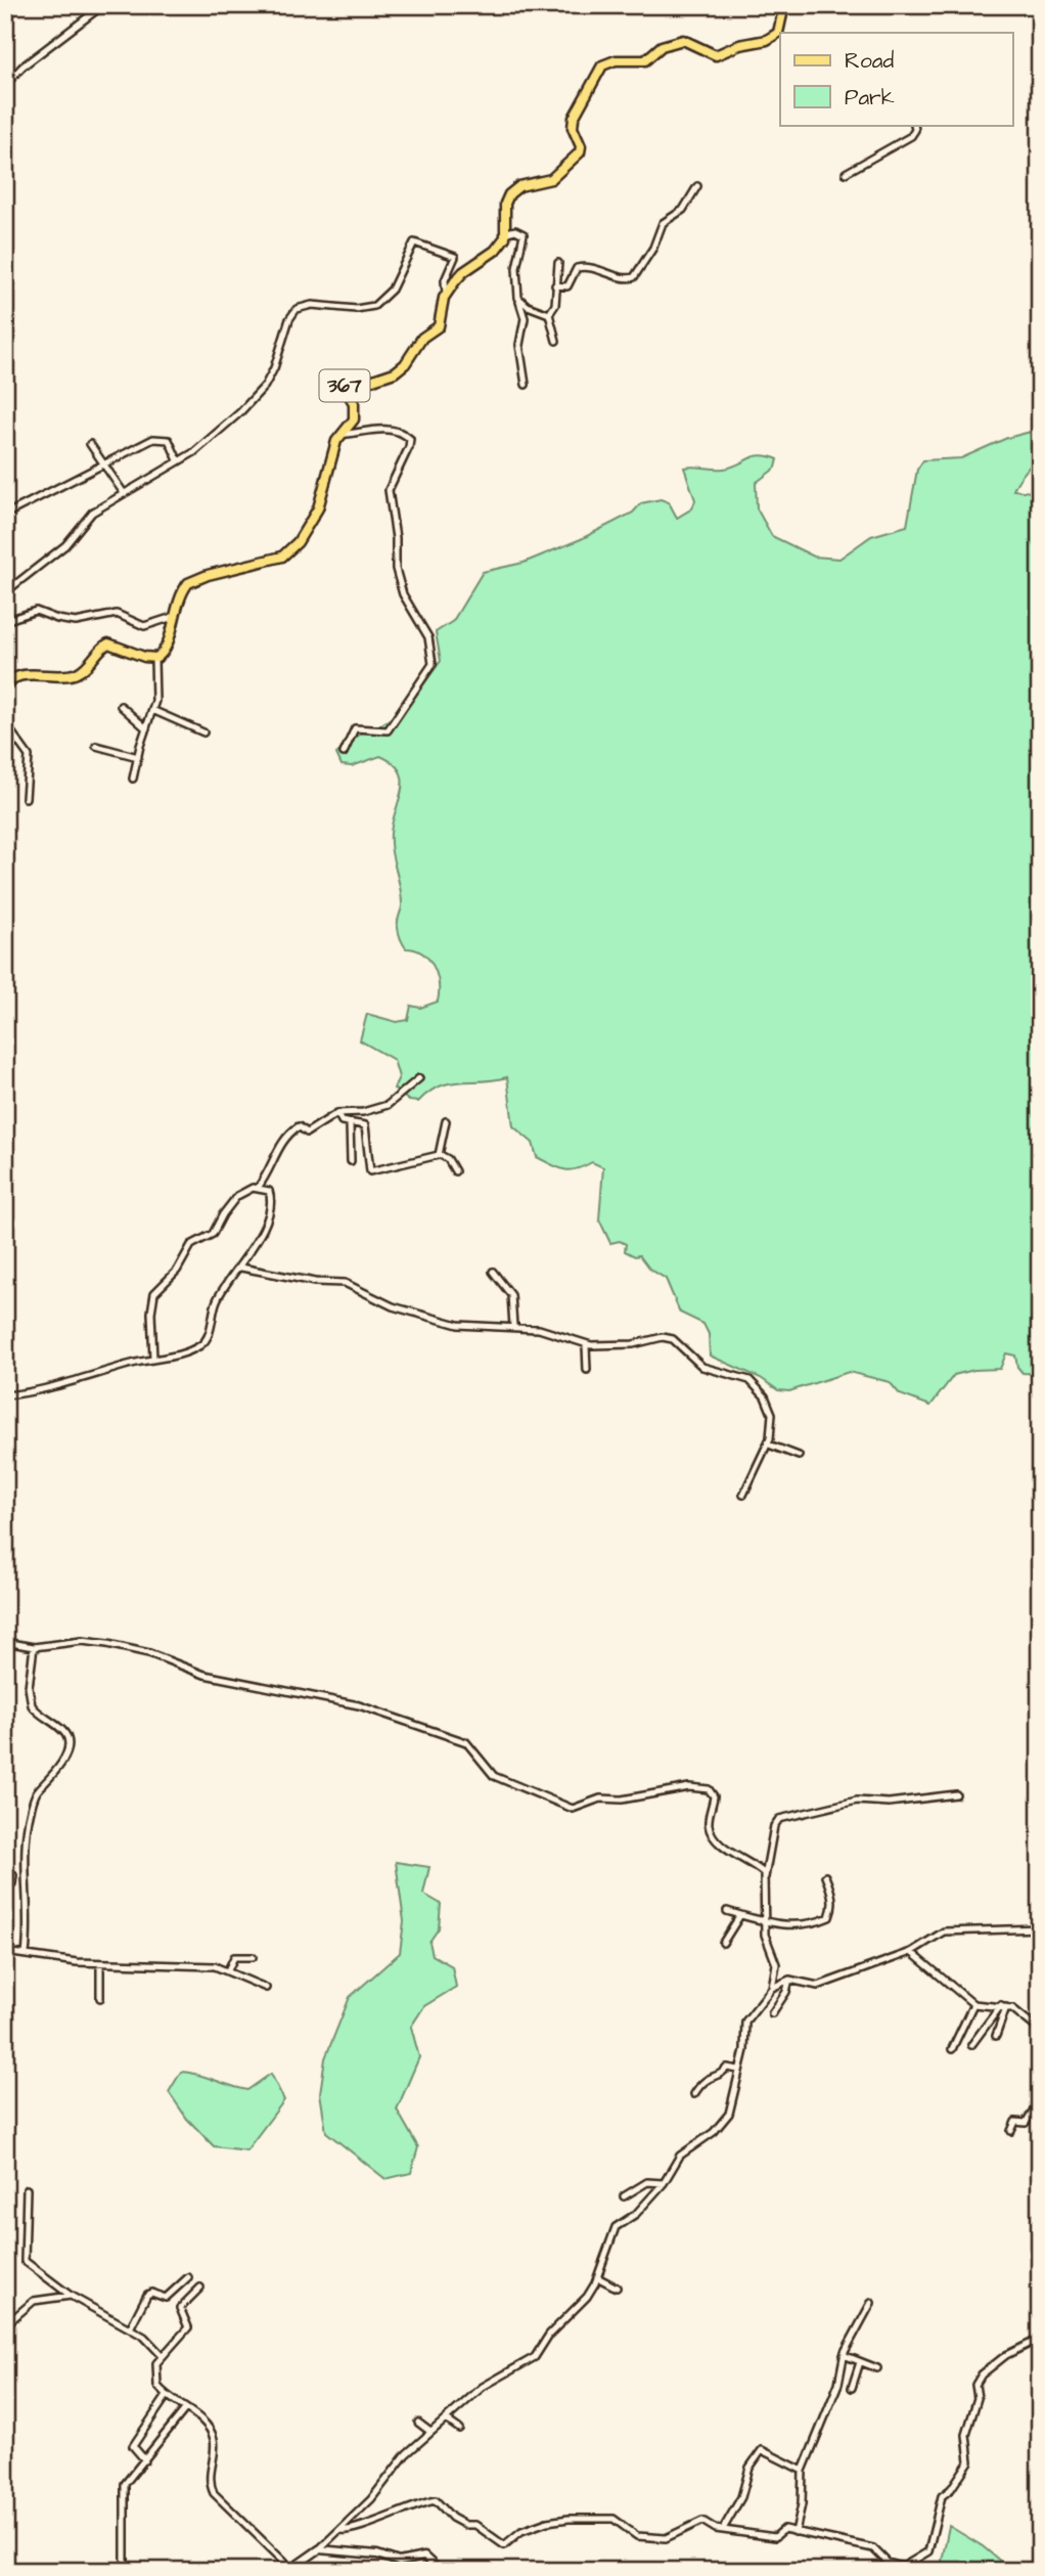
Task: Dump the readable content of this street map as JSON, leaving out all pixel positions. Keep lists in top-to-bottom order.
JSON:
{
  "streets": {
    "main road": ["367"]
  },
  "legend": ["Road", "Park"]
}
